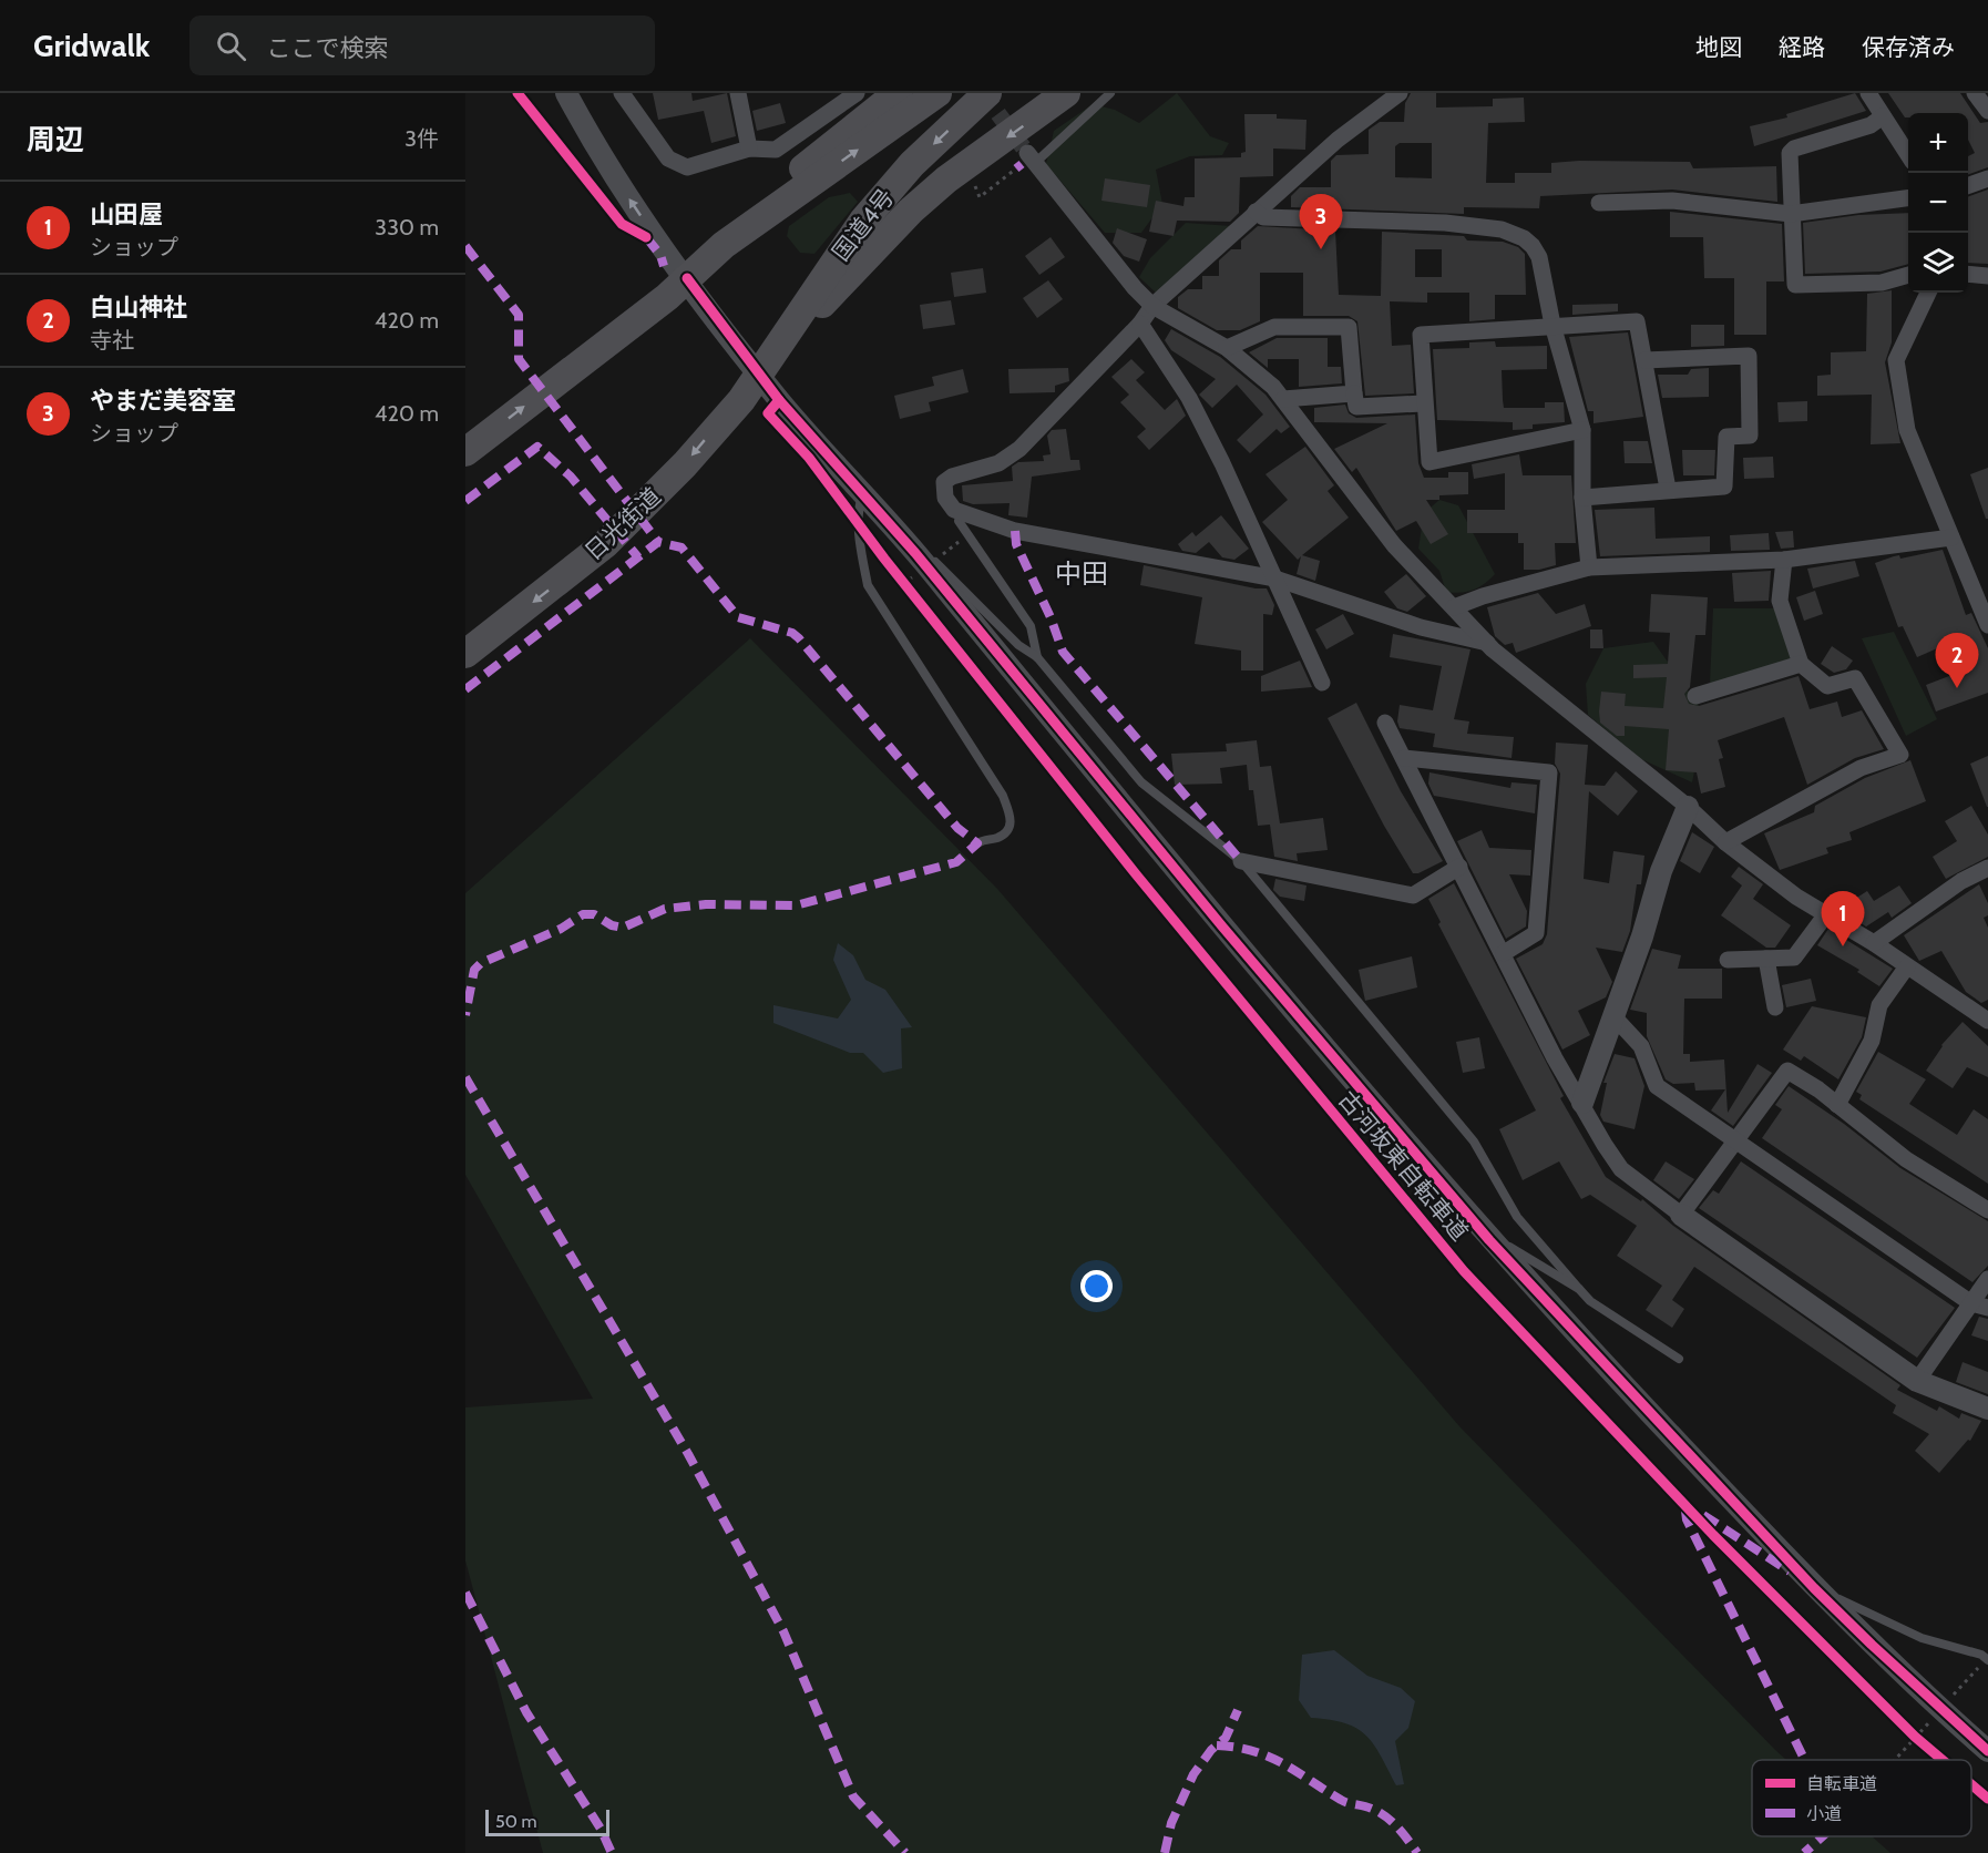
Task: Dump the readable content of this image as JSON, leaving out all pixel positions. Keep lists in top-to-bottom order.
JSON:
{
  "streets": {
    "highway": ["国道4号", "日光街道"],
    "cycle path": ["古河坂東自転車道"]
  },
  "crossings": [
    ["国道4号", "日光街道"]
  ],
  "districts": ["中田"],
  "legend": ["自転車道", "小道"],
  "scale_bar": "50 m",
  "page": {
    "header": "Gridwalk",
    "search": "ここで検索",
    "nav": ["地図", "経路", "保存済み"],
    "heading": ["周辺", "3件"],
    "map_buttons": ["+", "−"],
    "list": [
      {
        "mark": "1",
        "name": "山田屋",
        "note": "ショップ",
        "value": "330 m"
      },
      {
        "mark": "2",
        "name": "白山神社",
        "note": "寺社",
        "value": "420 m"
      },
      {
        "mark": "3",
        "name": "やまだ美容室",
        "note": "ショップ",
        "value": "420 m"
      }
    ],
    "pins": ["3", "2", "1"],
    "scale": "50 m"
  }
}
